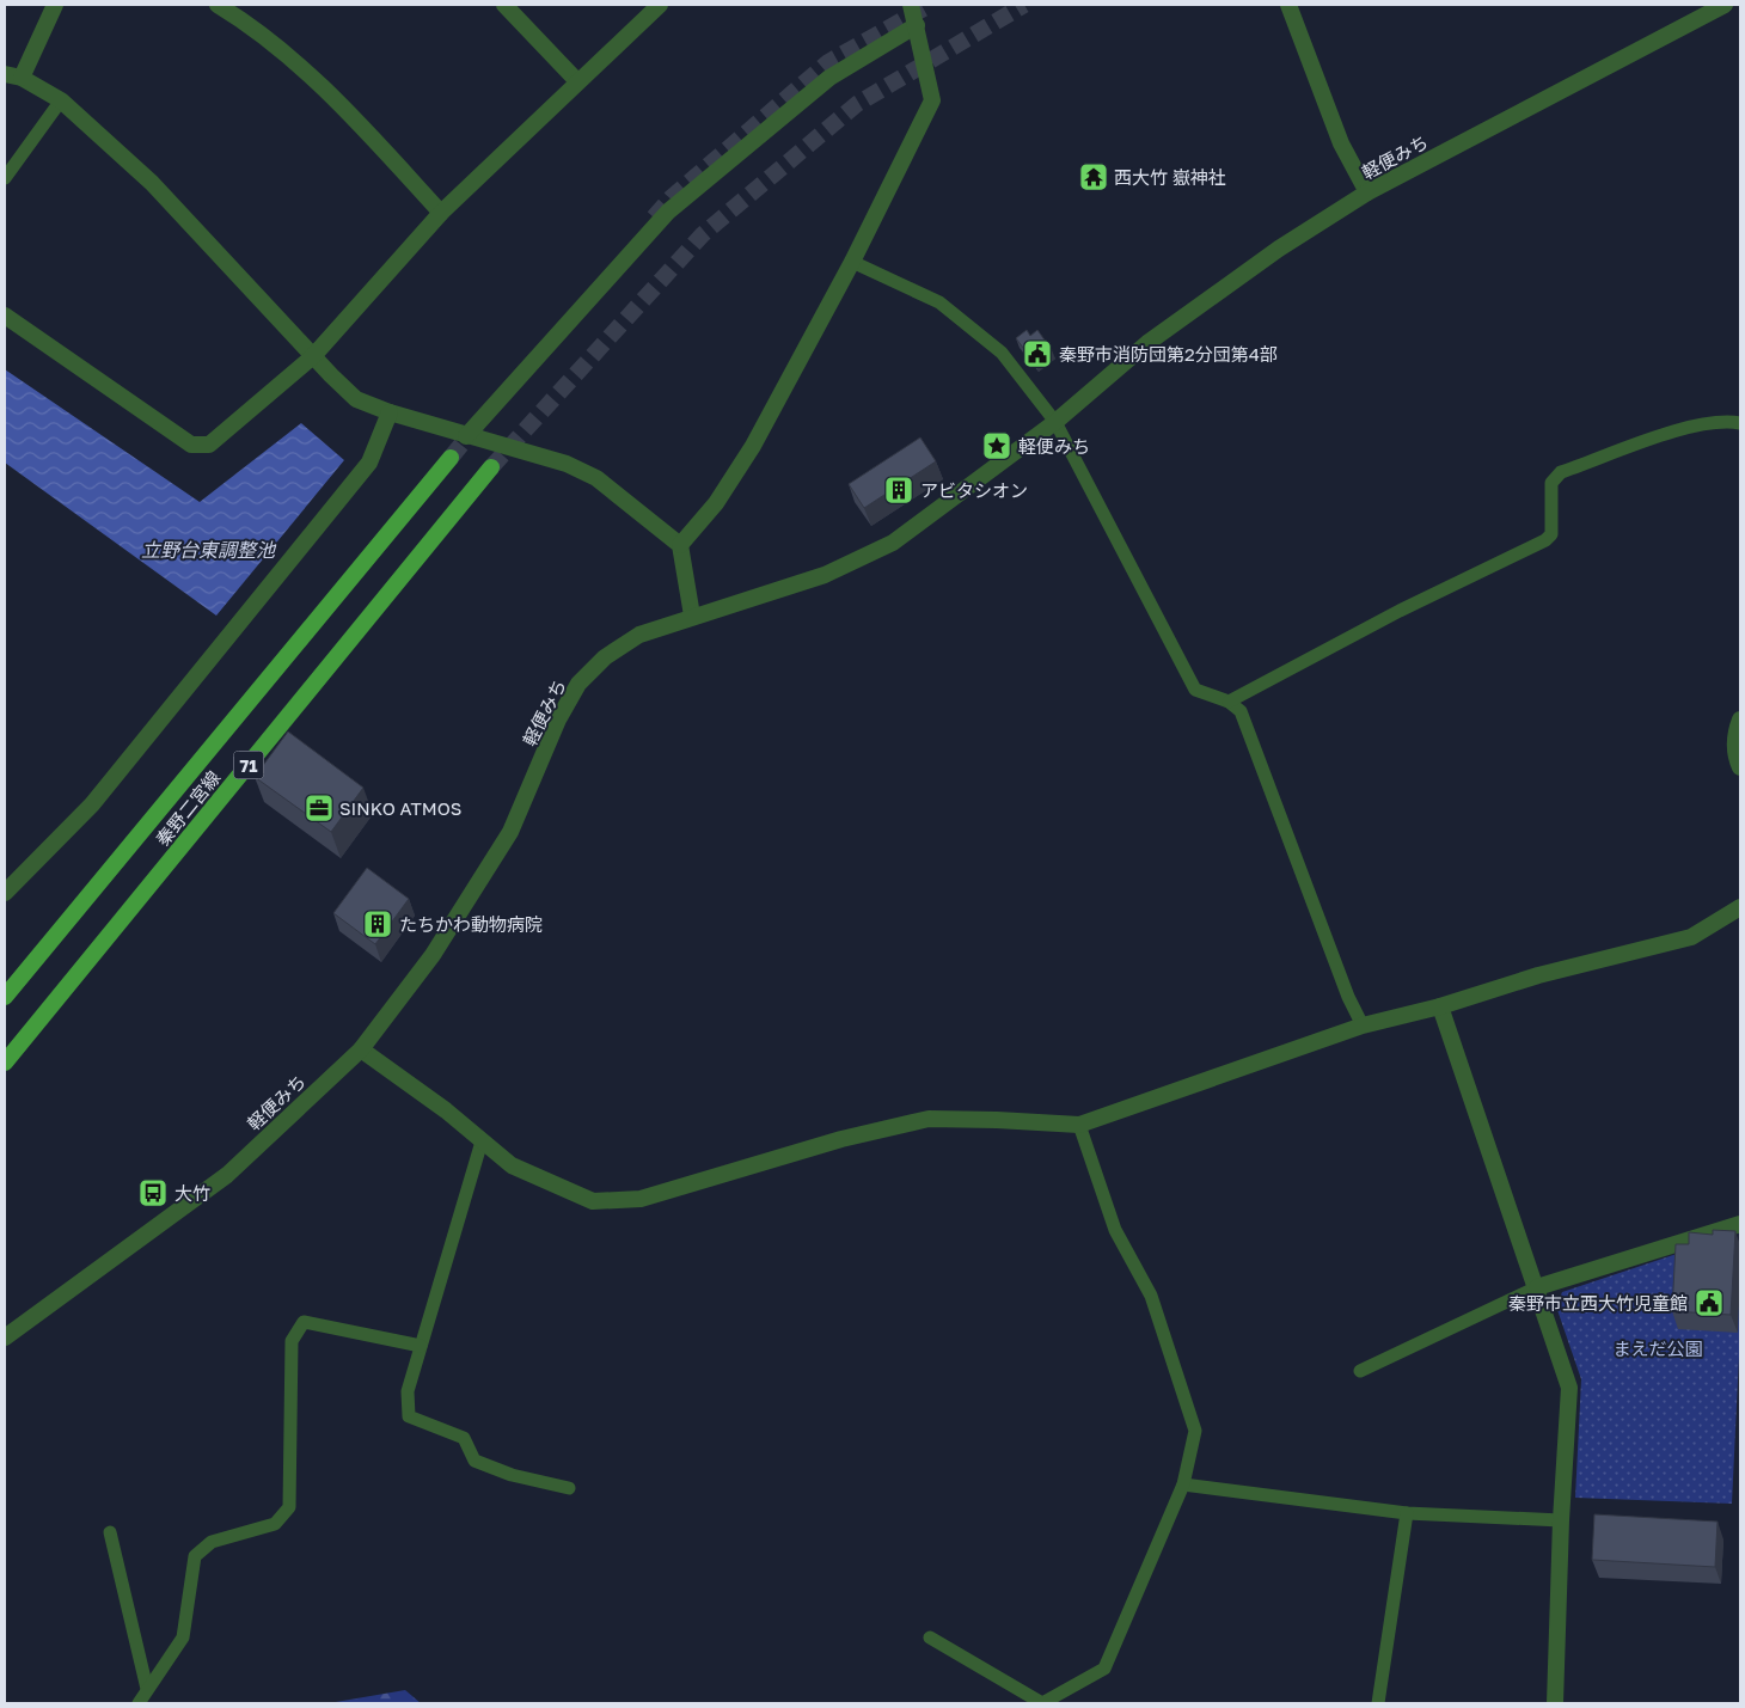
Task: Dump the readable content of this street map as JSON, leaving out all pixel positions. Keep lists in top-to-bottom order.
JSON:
{
  "streets": {
    "main road": ["71", "秦野二宮線"],
    "street": ["軽便みち"]
  },
  "water": ["立野台東調整池"],
  "parks": ["まえだ公園"],
  "places": {
    "temple": ["西大竹 嶽神社"],
    "public building": ["秦野市消防団第2分団第4部", "秦野市立西大竹児童館"],
    "place": ["軽便みち"],
    "building": ["アビタシオン", "たちかわ動物病院"],
    "office": ["SINKO ATMOS"],
    "bus stop": ["大竹"]
  }
}
